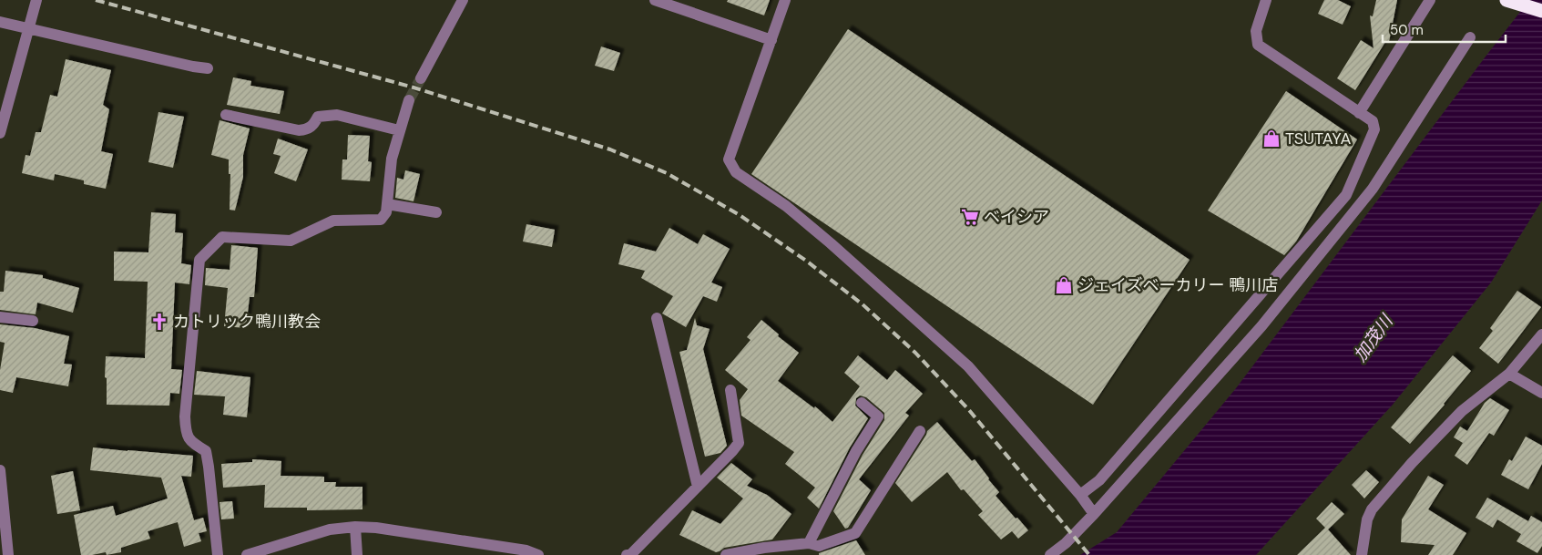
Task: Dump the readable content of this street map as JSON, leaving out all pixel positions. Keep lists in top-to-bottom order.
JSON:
{
  "water": ["加茂川"],
  "places": {
    "shop": ["TSUTAYA", "ジェイズベーカリー 鴨川店"],
    "supermarket": ["ベイシア"],
    "church": ["カトリック鴨川教会"]
  },
  "scale_bar": "50 m"
}
